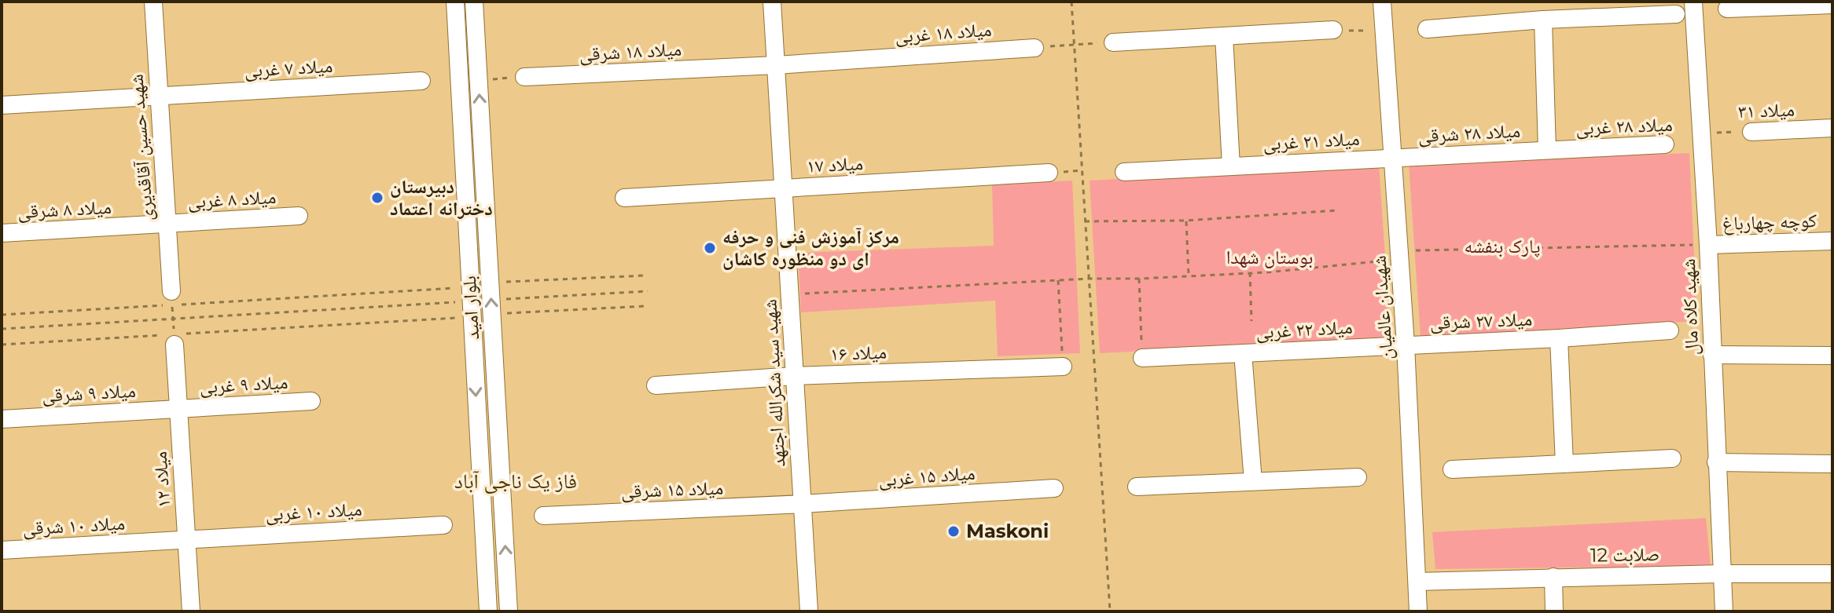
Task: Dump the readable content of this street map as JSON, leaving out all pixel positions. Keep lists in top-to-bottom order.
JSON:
{
  "streets": {
    "street": [
      "میلاد ۱۸ غربی",
      "میلاد ۱۸ شرقی",
      "میلاد ۷ غربی",
      "میلاد ۳۱",
      "میلاد ۲۸ غربی",
      "میلاد ۲۸ شرقی",
      "میلاد ۲۱ غربی",
      "شهید حسین آقاقدیری",
      "میلاد ۱۷",
      "میلاد ۸ غربی",
      "میلاد ۸ شرقی",
      "کوچه چهارباغ",
      "شهید کلاه مال",
      "بلوار امید",
      "شهیدان عالمیان",
      "میلاد ۲۷ شرقی",
      "میلاد ۲۲ غربی",
      "میلاد ۱۶",
      "شهید سید شکرالله اجتهد",
      "میلاد ۹ غربی",
      "میلاد ۹ شرقی",
      "میلاد ۱۵ غربی",
      "میلاد ۱۲",
      "میلاد ۱۵ شرقی",
      "میلاد ۱۰ غربی",
      "میلاد ۱۰ شرقی",
      "صلابت 12"
    ]
  },
  "crossings": [
    ["میلاد ۱۸ غربی", "میلاد ۱۸ شرقی"],
    ["میلاد ۱۸ غربی", "شهید سید شکرالله اجتهد"],
    ["میلاد ۱۸ شرقی", "شهید سید شکرالله اجتهد"],
    ["میلاد ۷ غربی", "شهید حسین آقاقدیری"],
    ["میلاد ۳۱", "شهید کلاه مال"],
    ["میلاد ۲۸ غربی", "میلاد ۲۸ شرقی"],
    ["میلاد ۲۸ شرقی", "میلاد ۲۱ غربی"],
    ["میلاد ۲۸ شرقی", "شهیدان عالمیان"],
    ["میلاد ۲۱ غربی", "شهیدان عالمیان"],
    ["شهید حسین آقاقدیری", "میلاد ۸ غربی"],
    ["شهید حسین آقاقدیری", "میلاد ۸ شرقی"],
    ["میلاد ۱۷", "شهید سید شکرالله اجتهد"],
    ["میلاد ۸ غربی", "میلاد ۸ شرقی"],
    ["کوچه چهارباغ", "شهید کلاه مال"],
    ["شهید کلاه مال", "صلابت 12"],
    ["شهیدان عالمیان", "میلاد ۲۷ شرقی"],
    ["شهیدان عالمیان", "میلاد ۲۲ غربی"],
    ["شهیدان عالمیان", "صلابت 12"],
    ["میلاد ۲۷ شرقی", "میلاد ۲۲ غربی"],
    ["میلاد ۱۶", "شهید سید شکرالله اجتهد"],
    ["شهید سید شکرالله اجتهد", "میلاد ۱۵ غربی"],
    ["شهید سید شکرالله اجتهد", "میلاد ۱۵ شرقی"],
    ["میلاد ۹ غربی", "میلاد ۹ شرقی"],
    ["میلاد ۹ غربی", "میلاد ۱۲"],
    ["میلاد ۹ شرقی", "میلاد ۱۲"],
    ["میلاد ۱۵ غربی", "میلاد ۱۵ شرقی"],
    ["میلاد ۱۲", "میلاد ۱۰ غربی"],
    ["میلاد ۱۲", "میلاد ۱۰ شرقی"],
    ["میلاد ۱۰ غربی", "میلاد ۱۰ شرقی"]
  ],
  "districts": ["فاز یک ناجی آباد"],
  "parks": ["پارک بنفشه", "بوستان شهدا"],
  "places": ["دبیرستان دخترانه اعتماد", "مرکز آموزش فنی و حرفه ای دو منظوره کاشان", "Maskoni"]
}
